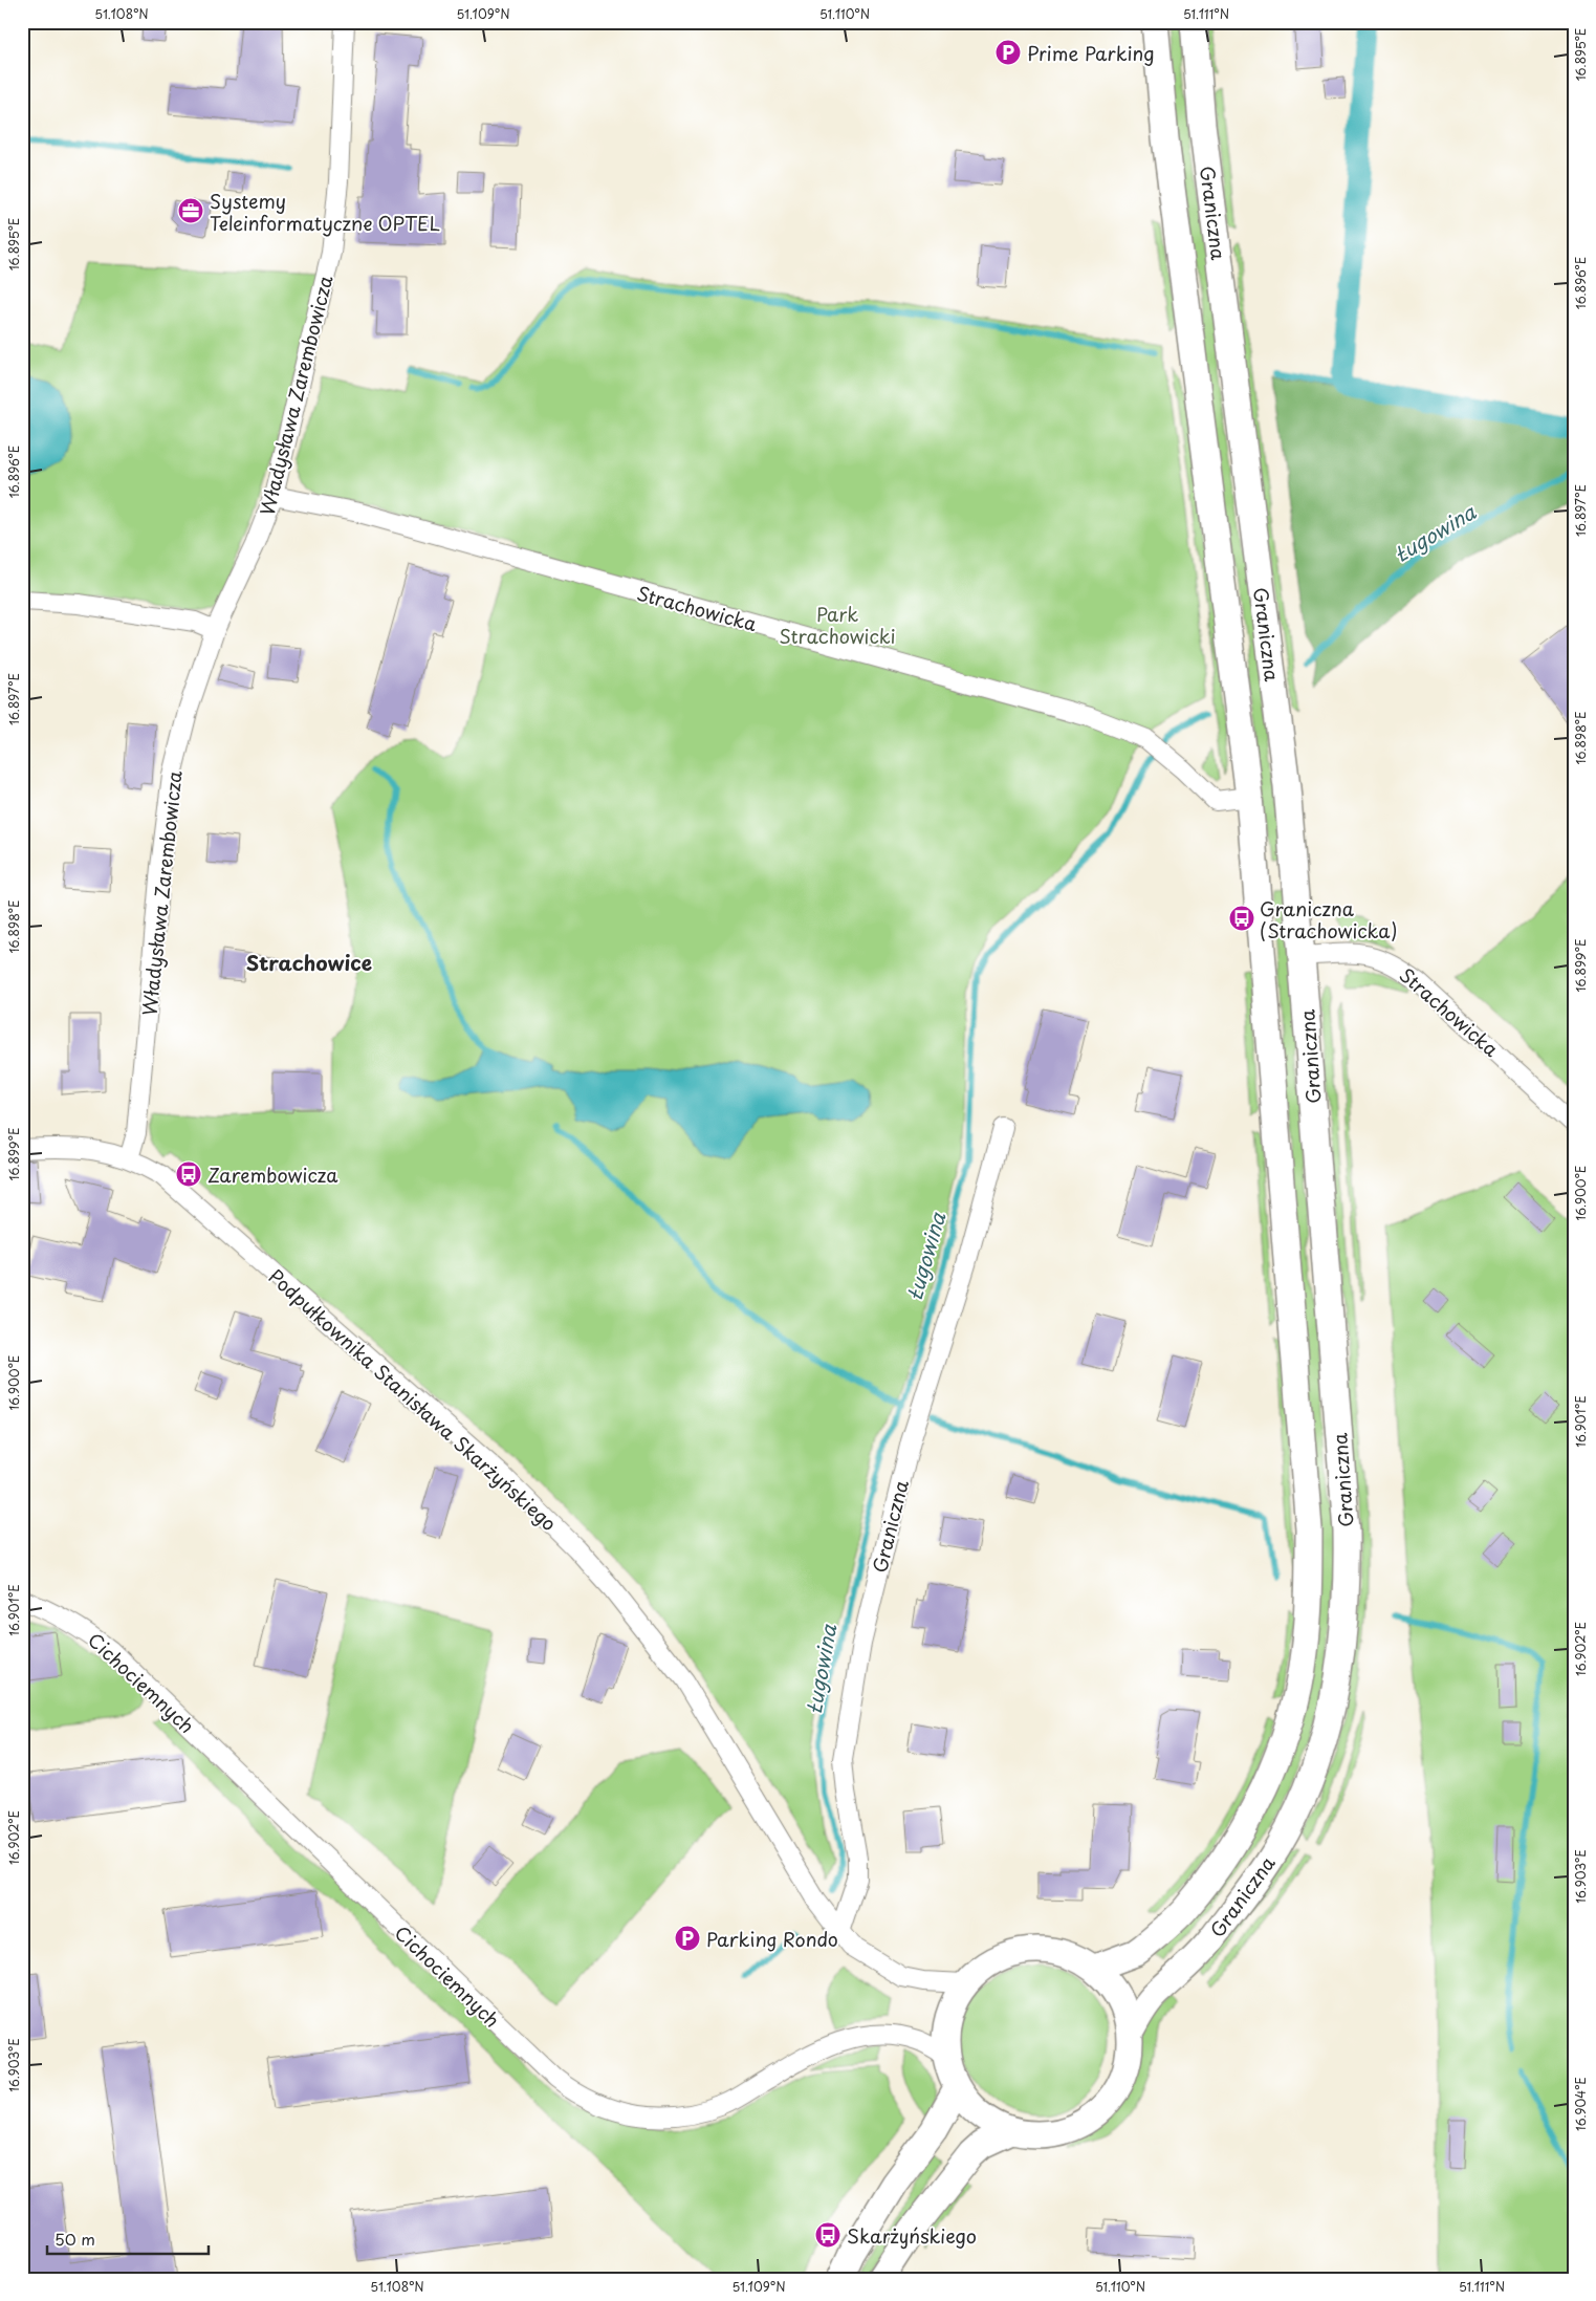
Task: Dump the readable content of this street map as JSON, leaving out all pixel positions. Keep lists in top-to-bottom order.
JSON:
{
  "streets": {
    "main road": ["Graniczna"],
    "street": [
      "Władysława Zarembowicza",
      "Strachowicka",
      "Podpułkownika Stanisława Skarżyńskiego",
      "Cichociemnych"
    ]
  },
  "crossings": [
    ["Graniczna", "Strachowicka"],
    ["Graniczna", "Podpułkownika Stanisława Skarżyńskiego"],
    ["Graniczna", "Cichociemnych"],
    ["Władysława Zarembowicza", "Strachowicka"],
    ["Władysława Zarembowicza", "Podpułkownika Stanisława Skarżyńskiego"],
    ["Podpułkownika Stanisława Skarżyńskiego", "Cichociemnych"]
  ],
  "districts": ["Strachowice"],
  "water": ["Ługowina"],
  "parks": ["Park Strachowicki"],
  "places": {
    "parking": ["Prime Parking", "Parking Rondo"],
    "office": ["Systemy Teleinformatyczne OPTEL"],
    "bus stop": ["Graniczna (Strachowicka)", "Zarembowicza", "Skarżyńskiego"]
  },
  "scale_bar": "50 m",
  "coordinates": [
    "51.108°N",
    "51.109°N",
    "51.110°N",
    "51.111°N",
    "16.895°E",
    "16.896°E",
    "16.897°E",
    "16.898°E",
    "16.899°E",
    "16.900°E",
    "16.901°E",
    "16.902°E",
    "16.903°E",
    "16.904°E"
  ]
}
